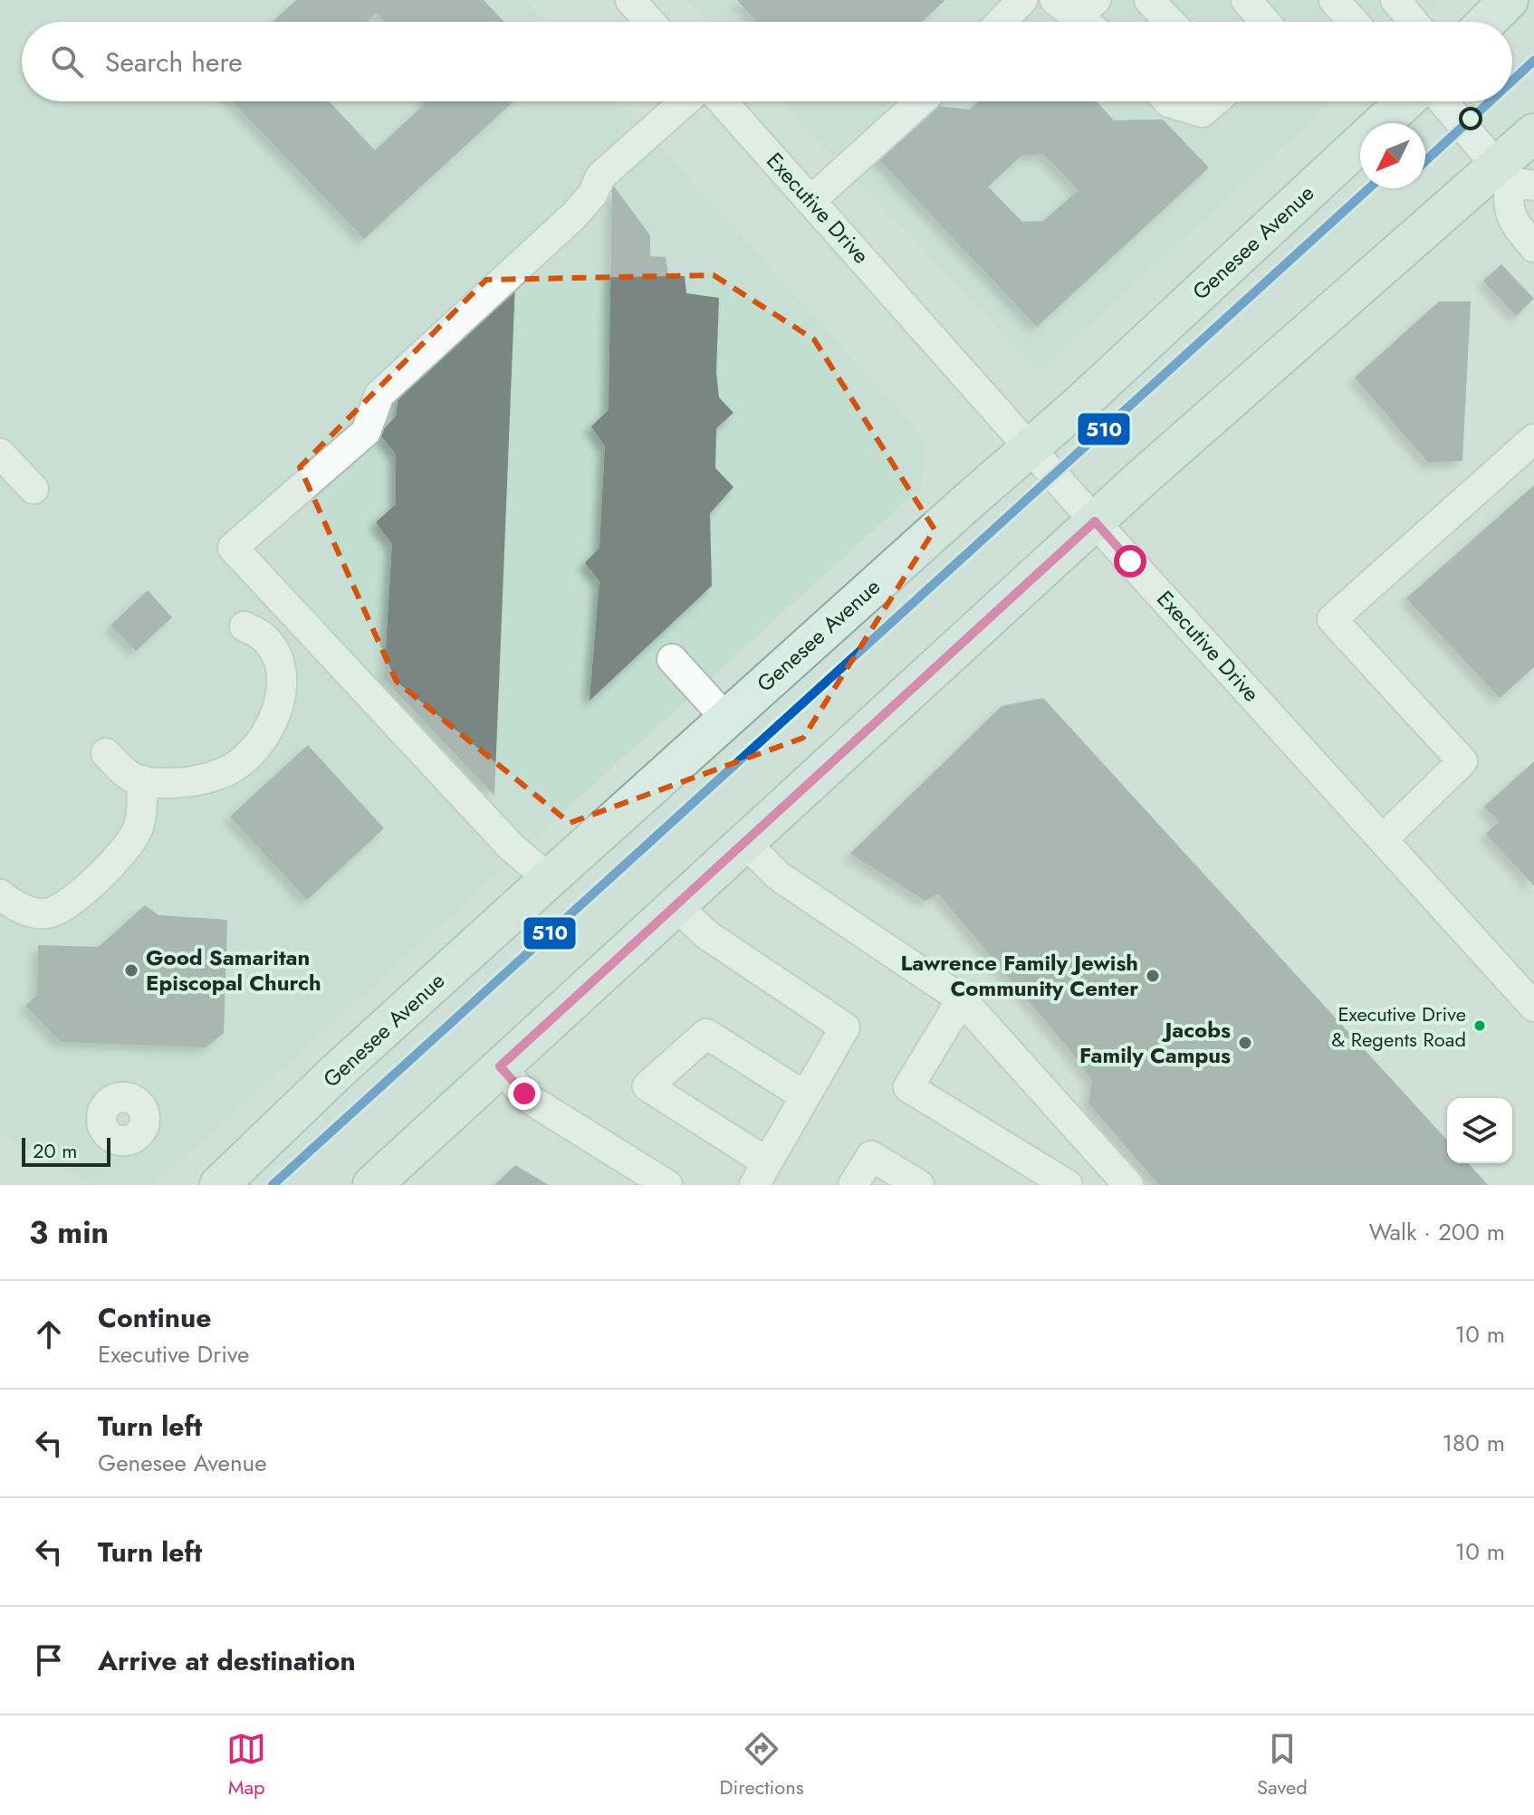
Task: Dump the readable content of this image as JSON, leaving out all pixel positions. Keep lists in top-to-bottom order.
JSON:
{
  "streets": {
    "main road": ["Genesee Avenue"],
    "street": ["Executive Drive"]
  },
  "crossings": [
    ["Executive Drive", "Genesee Avenue"]
  ],
  "places": [
    "Good Samaritan Episcopal Church",
    "Lawrence Family Jewish Community Center",
    "Executive Drive & Regents Road",
    "Jacobs Family Campus"
  ],
  "lines": ["transit line 510"],
  "scale_bar": "20 m",
  "north": "bottom left",
  "page": {
    "search": "Search here",
    "scale": "20 m",
    "heading": ["3 min", "Walk · 200 m"],
    "list": [
      ["Continue", "Executive Drive", "10 m"],
      ["Turn left", "Genesee Avenue", "180 m"],
      ["Turn left", "10 m"],
      "Arrive at destination"
    ],
    "nav": ["Map", "Directions", "Saved"]
  }
}
